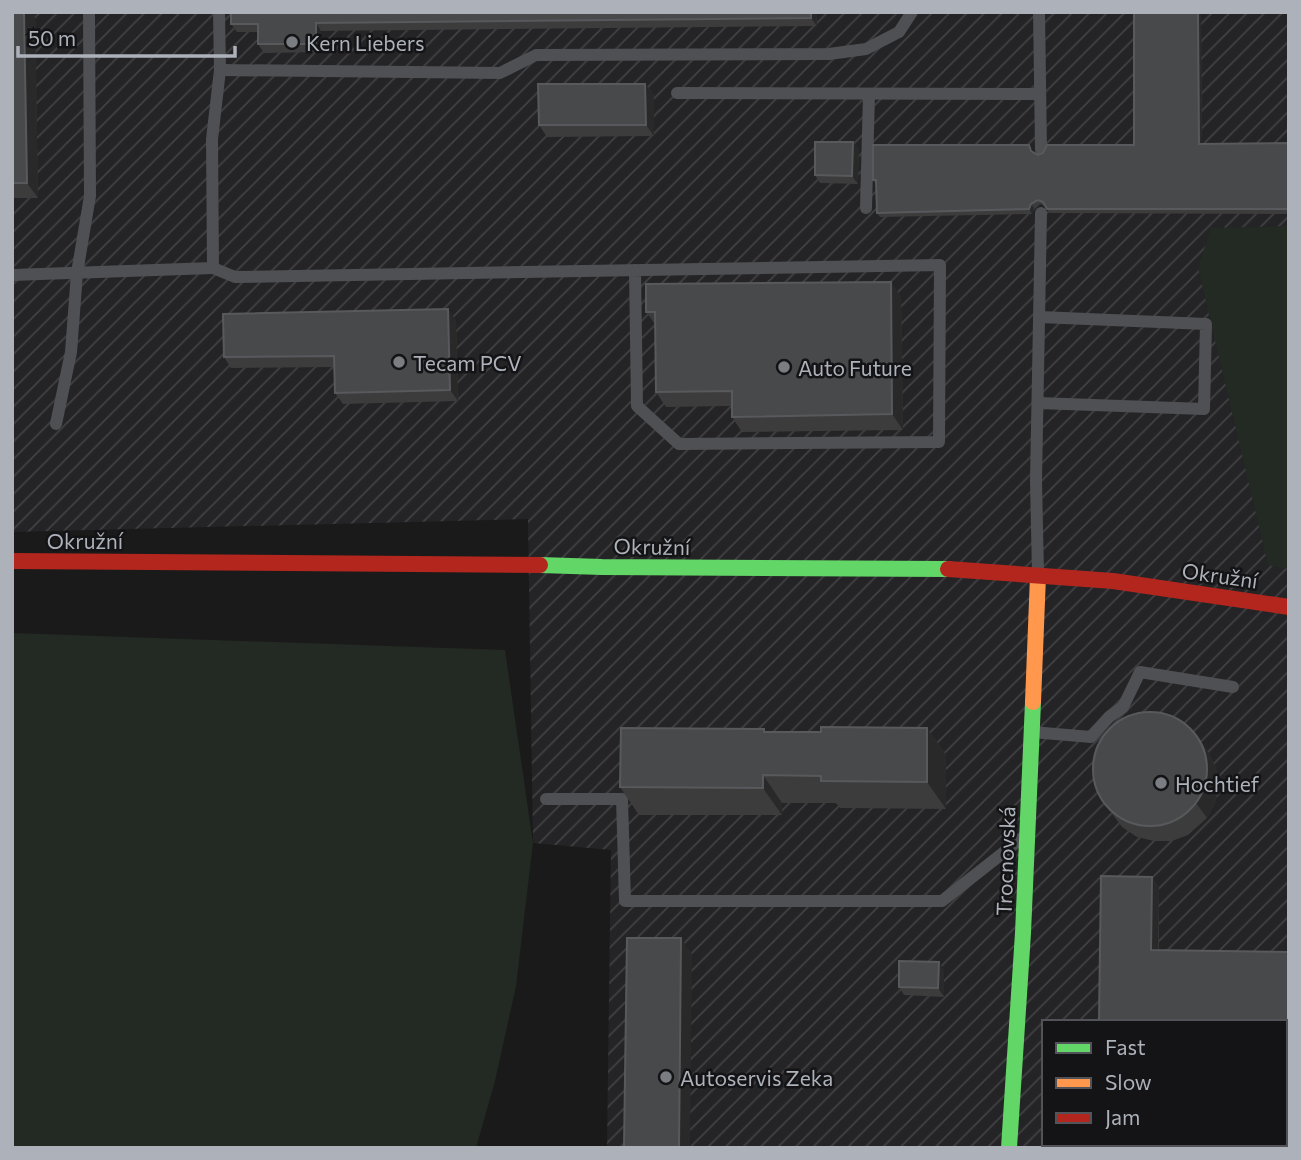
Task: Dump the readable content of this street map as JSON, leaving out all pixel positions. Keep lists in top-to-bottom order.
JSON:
{
  "streets": {
    "main road": ["Okružní", "Trocnovská"]
  },
  "crossings": [
    ["Okružní", "Trocnovská"]
  ],
  "places": [
    "Kern Liebers",
    "Tecam PCV",
    "Auto Future",
    "Hochtief",
    "Autoservis Zeka"
  ],
  "legend": ["Fast", "Slow", "Jam"],
  "scale_bar": "50 m"
}
